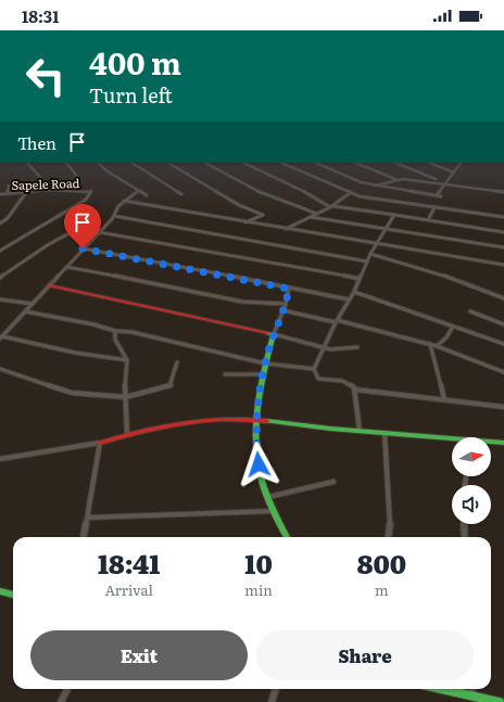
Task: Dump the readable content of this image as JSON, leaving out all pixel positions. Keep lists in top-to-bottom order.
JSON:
{
  "streets": {
    "street": ["Sapele Road"]
  },
  "north": "right",
  "page": {
    "status": "18:31",
    "turn": ["400 m", "Turn left"],
    "then": "Then",
    "eta": [
      "18:41",
      "Arrival",
      "10",
      "min",
      "800",
      "m"
    ],
    "buttons": ["Exit", "Share"]
  }
}
